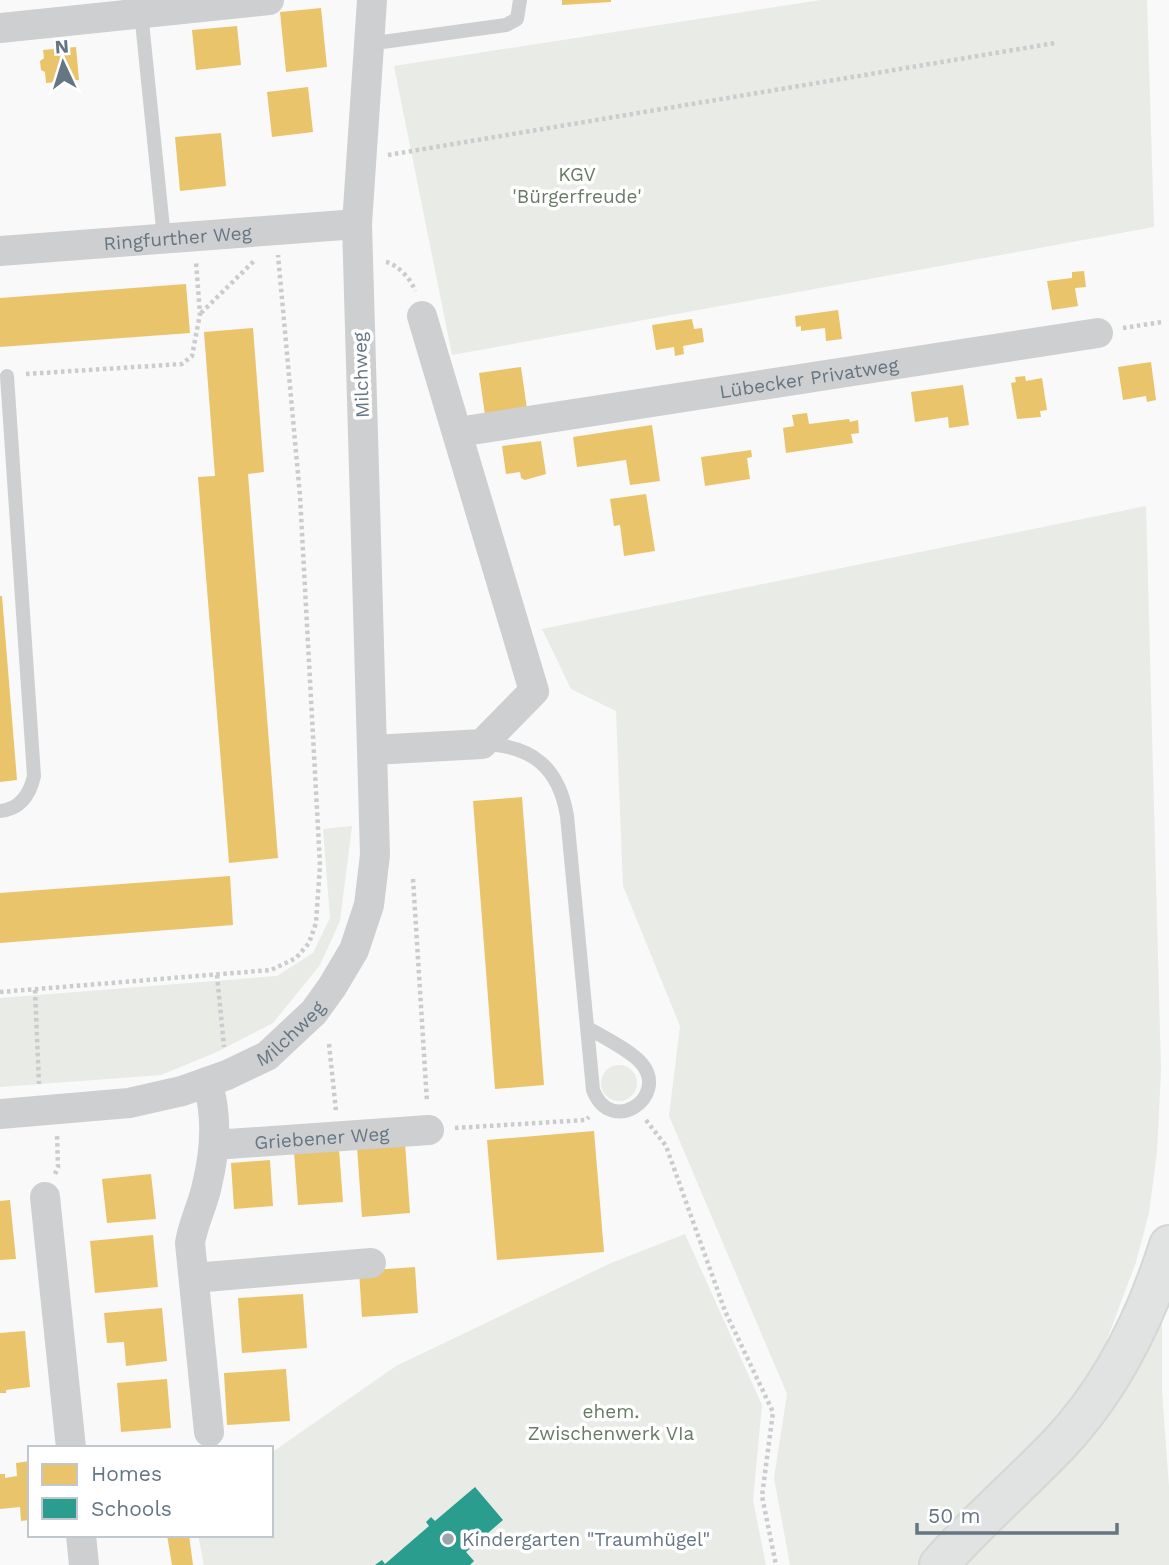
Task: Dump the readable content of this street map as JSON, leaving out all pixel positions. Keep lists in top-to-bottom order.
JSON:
{
  "streets": {
    "street": [
      "Ringfurther Weg",
      "Milchweg",
      "Lübecker Privatweg",
      "Griebener Weg"
    ]
  },
  "crossings": [
    ["Ringfurther Weg", "Milchweg"]
  ],
  "parks": ["KGV 'Bürgerfreude'", "ehem. Zwischenwerk VIa"],
  "places": ["Kindergarten \"Traumhügel\""],
  "legend": ["Homes", "Schools"],
  "scale_bar": "50 m",
  "north": "top"
}
